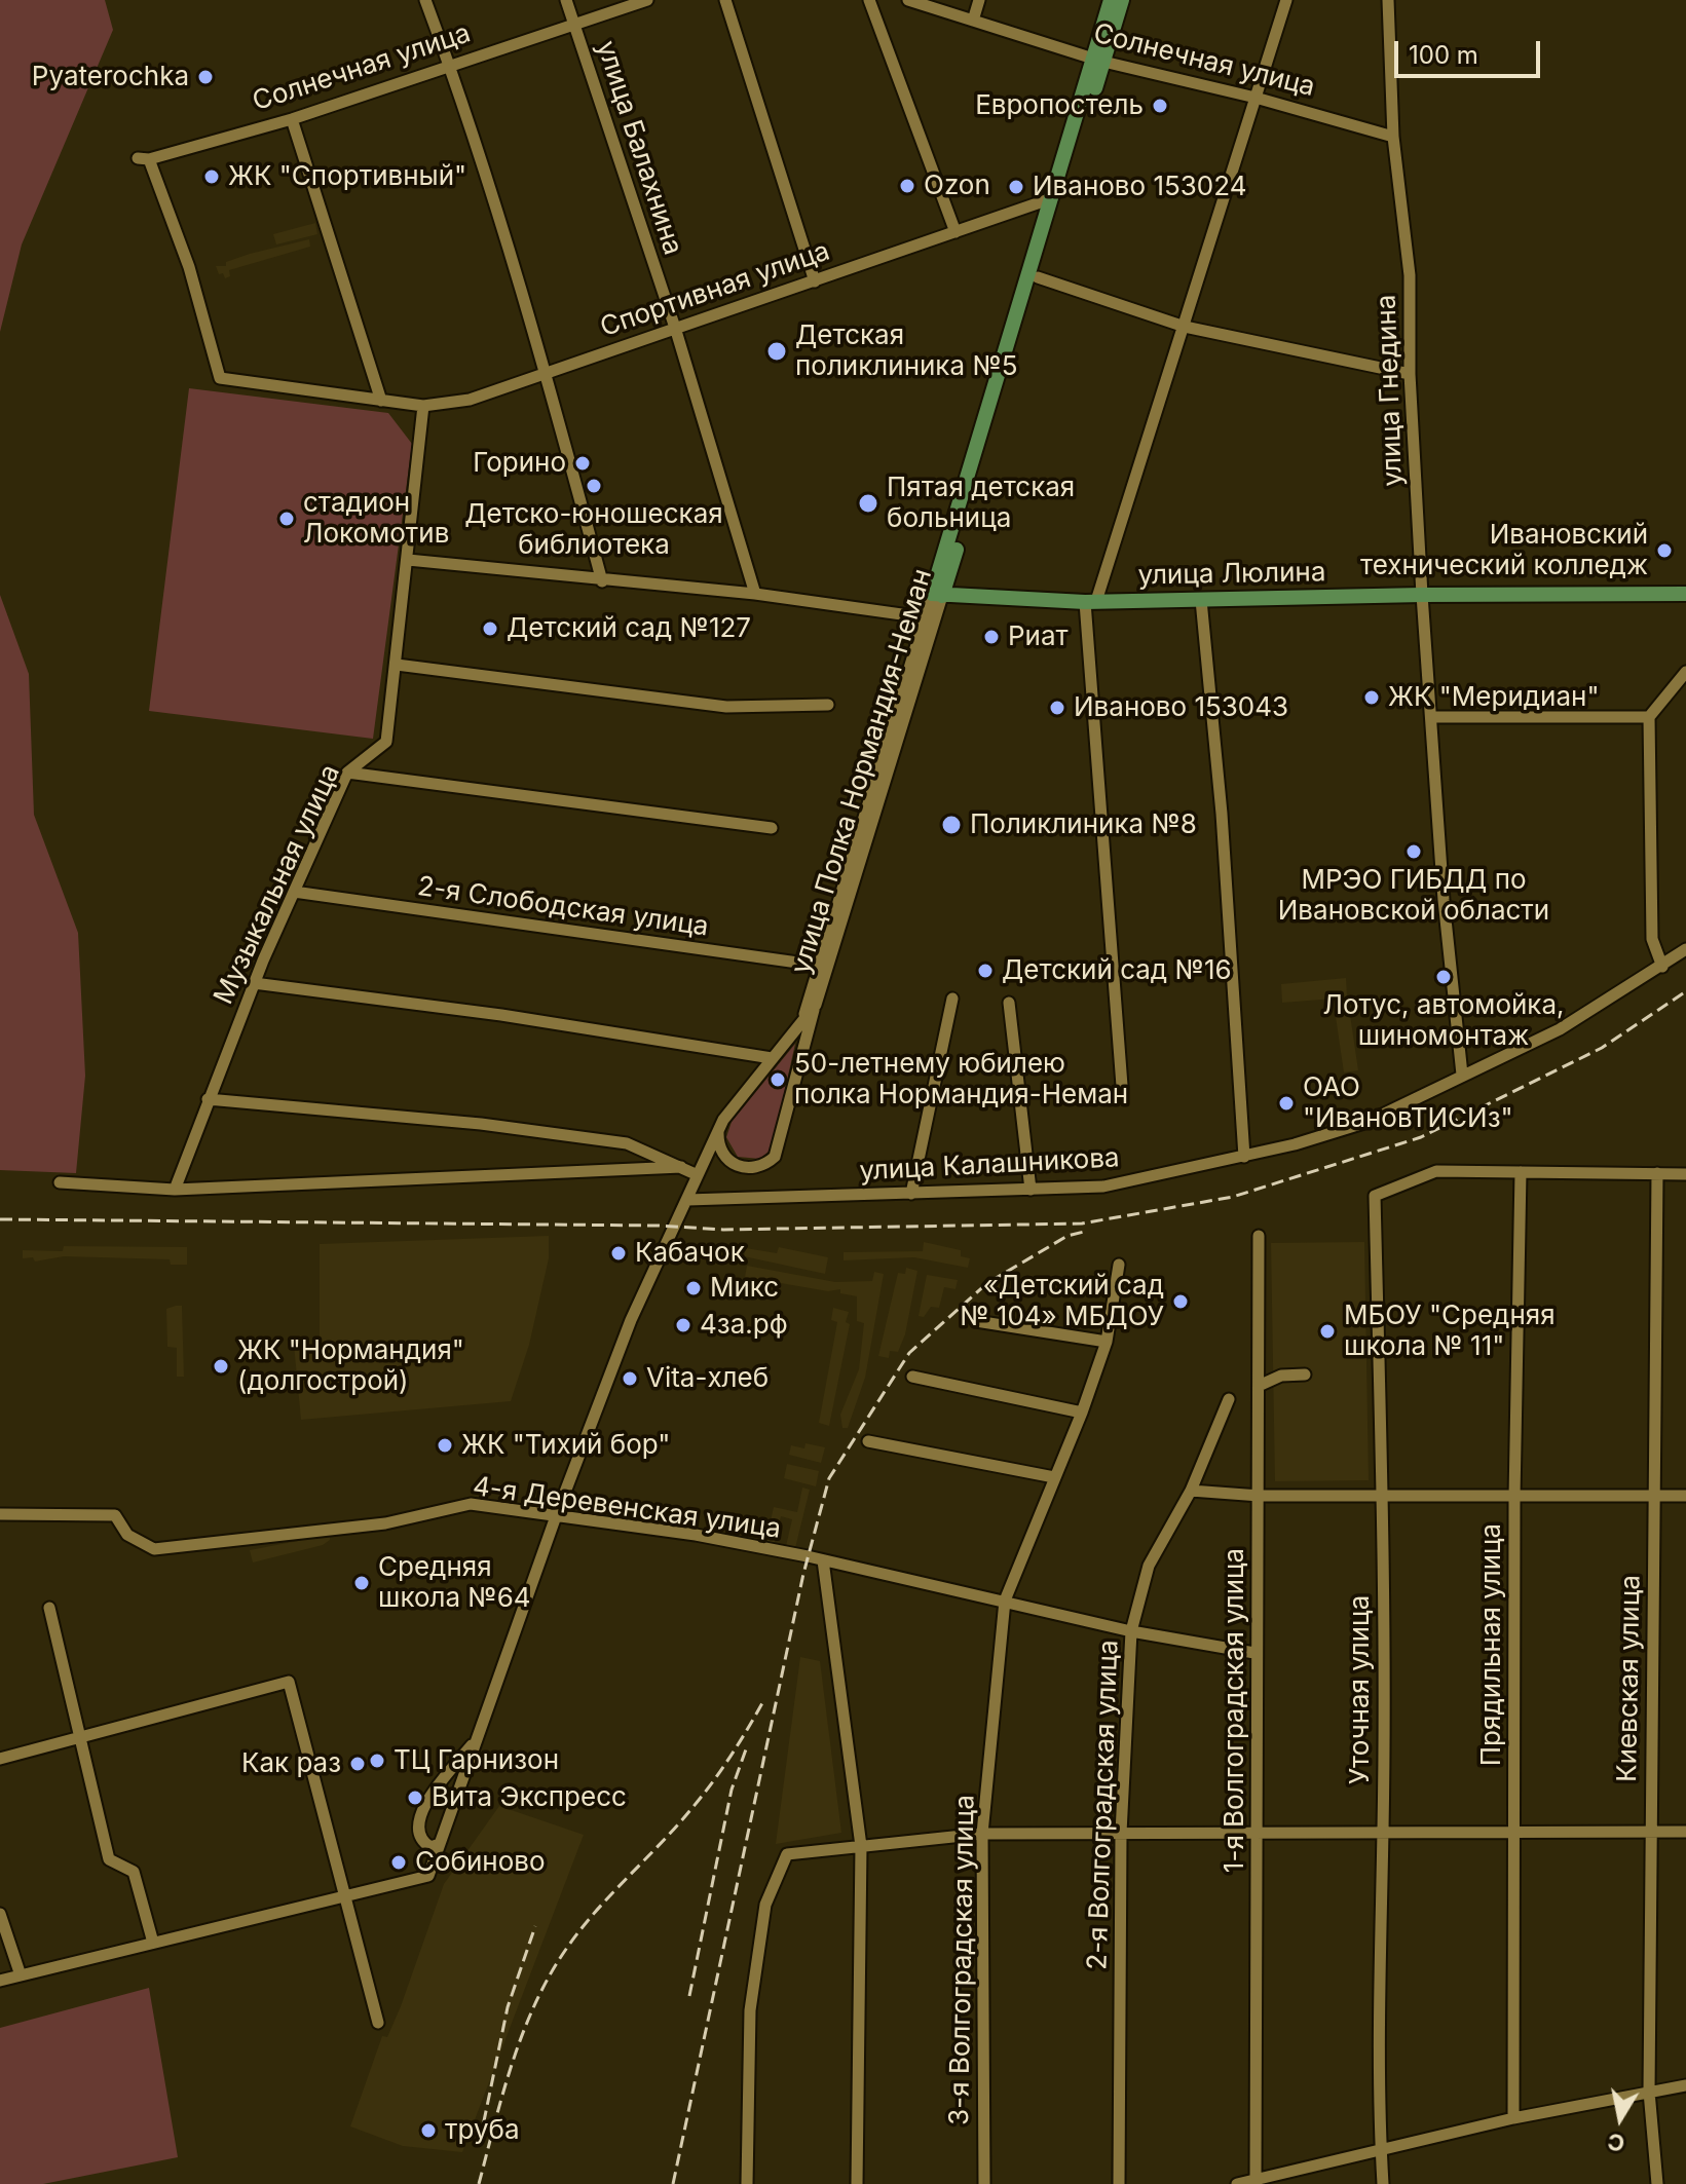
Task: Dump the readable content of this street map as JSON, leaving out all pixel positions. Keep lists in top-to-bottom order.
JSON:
{
  "streets": {
    "main road": ["улица Люлина", "улица Полка Нормандия-Неман"],
    "street": [
      "Солнечная улица",
      "улица Балахнина",
      "Спортивная улица",
      "улица Гнедина",
      "Музыкальная улица",
      "2-я Слободская улица",
      "улица Калашникова",
      "4-я Деревенская улица",
      "Прядильная улица",
      "Киевская улица",
      "Уточная улица",
      "1-я Волгоградская улица",
      "2-я Волгоградская улица",
      "3-я Волгоградская улица"
    ]
  },
  "crossings": [
    ["Солнечная улица", "улица Балахнина"],
    ["Солнечная улица", "Спортивная улица"],
    ["Солнечная улица", "улица Гнедина"],
    ["Солнечная улица", "улица Полка Нормандия-Неман"],
    ["улица Балахнина", "Спортивная улица"],
    ["Спортивная улица", "улица Полка Нормандия-Неман"],
    ["Спортивная улица", "Музыкальная улица"],
    ["улица Гнедина", "улица Люлина"],
    ["улица Гнедина", "улица Калашникова"],
    ["улица Люлина", "улица Полка Нормандия-Неман"],
    ["улица Полка Нормандия-Неман", "2-я Слободская улица"],
    ["улица Полка Нормандия-Неман", "улица Калашникова"],
    ["улица Полка Нормандия-Неман", "4-я Деревенская улица"],
    ["Музыкальная улица", "2-я Слободская улица"],
    ["4-я Деревенская улица", "1-я Волгоградская улица"],
    ["4-я Деревенская улица", "2-я Волгоградская улица"],
    ["4-я Деревенская улица", "3-я Волгоградская улица"],
    ["Прядильная улица", "Уточная улица"]
  ],
  "places": [
    "Pyaterochka",
    "Европостель",
    "ЖК \"Спортивный\"",
    "Ozon",
    "Иваново 153024",
    "Детская поликлиника №5",
    "Горино",
    "Детско-юношеская библиотека",
    "Пятая детская больница",
    "стадион Локомотив",
    "Ивановский технический колледж",
    "Детский сад №127",
    "Риат",
    "ЖК \"Меридиан\"",
    "Иваново 153043",
    "Поликлиника №8",
    "МРЭО ГИБДД по Ивановской области",
    "Детский сад №16",
    "Лотус, автомойка, шиномонтаж",
    "50-летнему юбилею полка Нормандия-Неман",
    "ОАО \"ИвановТИСИз\"",
    "Кабачок",
    "Микс",
    "«Детский сад № 104» МБДОУ",
    "4за.рф",
    "МБОУ \"Средняя школа № 11\"",
    "ЖК \"Нормандия\" (долгострой)",
    "Vita-хлеб",
    "ЖК \"Тихий бор\"",
    "Средняя школа №64",
    "ТЦ Гарнизон",
    "Как раз",
    "Вита Экспресс",
    "Собиново",
    "труба"
  ],
  "scale_bar": "100 m",
  "north": "bottom"
}
